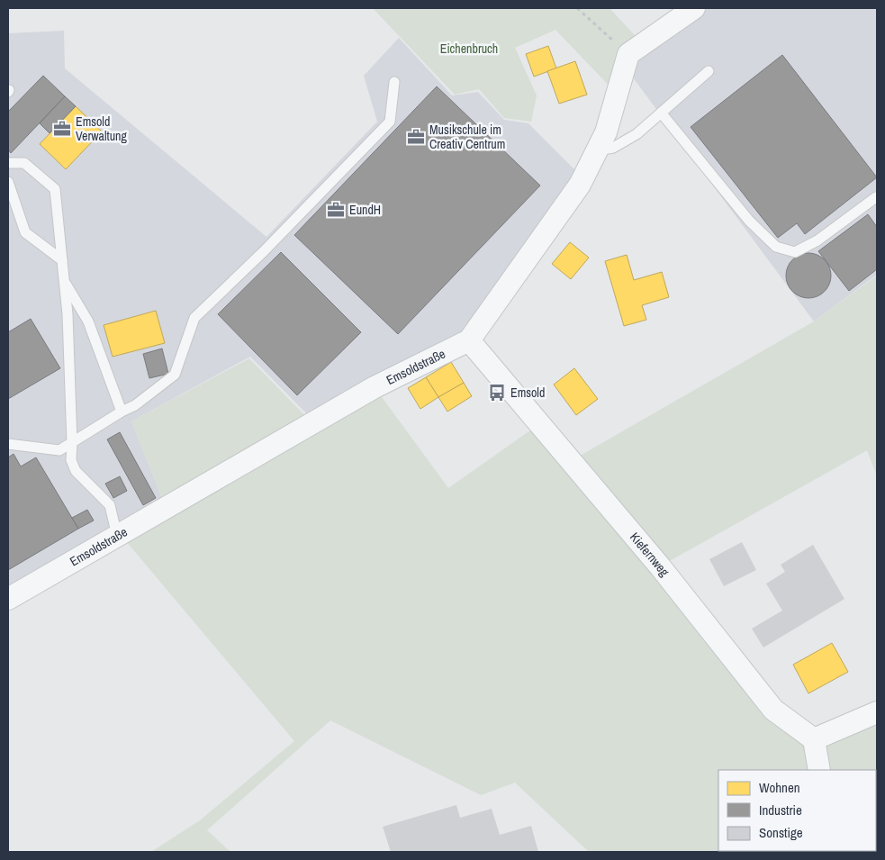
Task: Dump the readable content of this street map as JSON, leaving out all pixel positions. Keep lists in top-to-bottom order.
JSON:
{
  "streets": {
    "street": ["Emsoldstraße", "Kiefernweg"]
  },
  "crossings": [
    ["Emsoldstraße", "Kiefernweg"]
  ],
  "parks": ["Eichenbruch"],
  "places": {
    "office": ["Emsold Verwaltung", "Musikschule im Creativ Centrum", "EundH"],
    "bus stop": ["Emsold"]
  },
  "legend": ["Wohnen", "Industrie", "Sonstige"]
}
